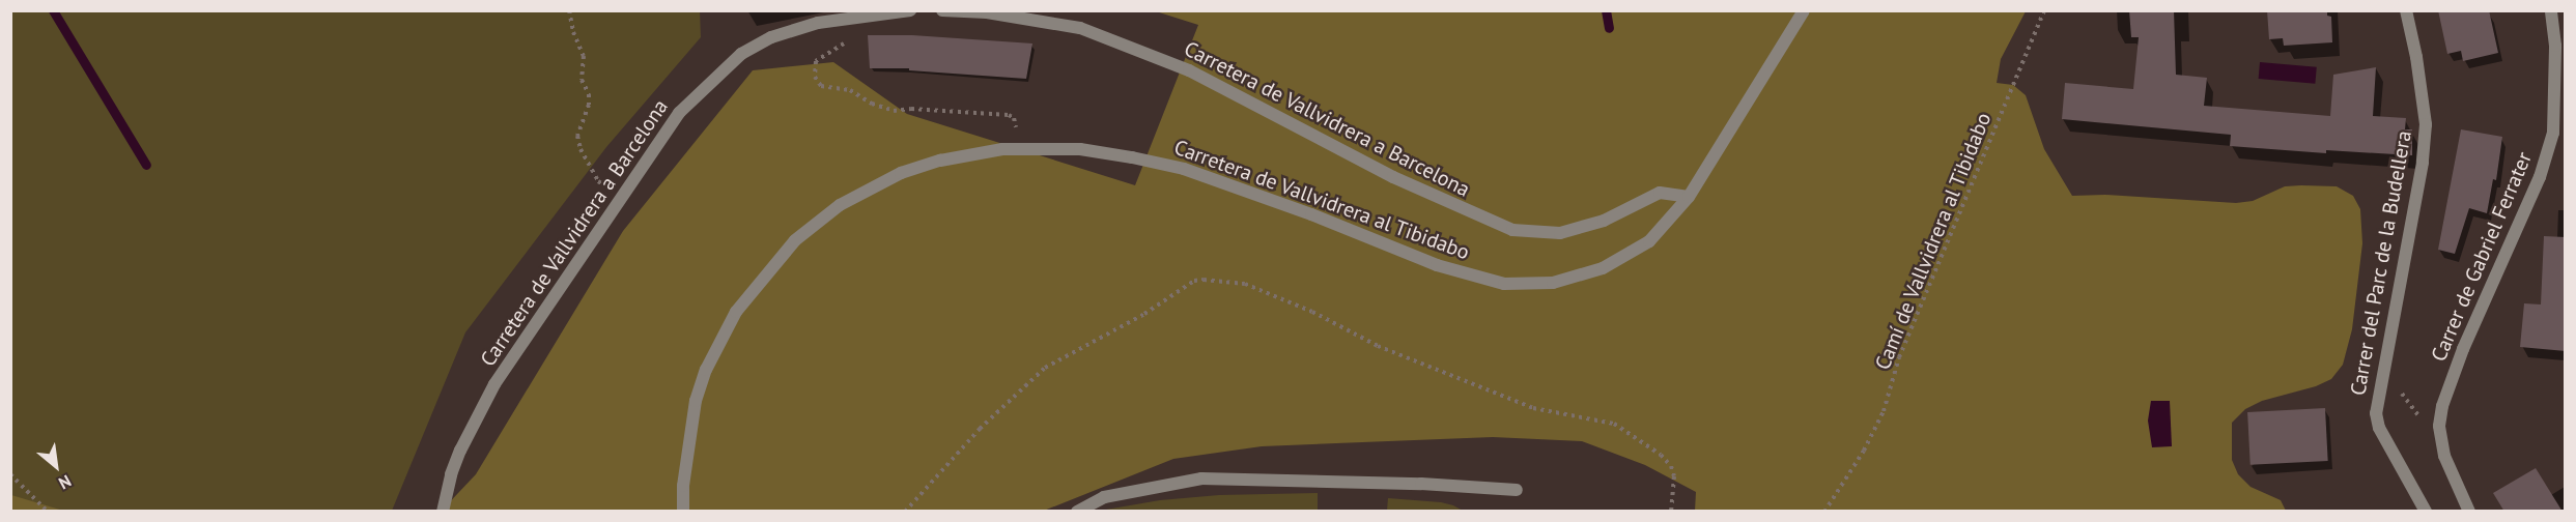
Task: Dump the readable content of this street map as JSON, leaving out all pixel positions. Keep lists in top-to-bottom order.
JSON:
{
  "streets": {
    "street": [
      "Carretera de Vallvidrera a Barcelona",
      "Carretera de Vallvidrera al Tibidabo",
      "Carrer de Gabriel Ferrater",
      "Carrer del Parc de la Budellera"
    ],
    "path": ["Camí de Vallvidrera al Tibidabo"]
  },
  "crossings": [
    ["Carretera de Vallvidrera a Barcelona", "Carretera de Vallvidrera al Tibidabo"]
  ],
  "north": "bottom right"
}
